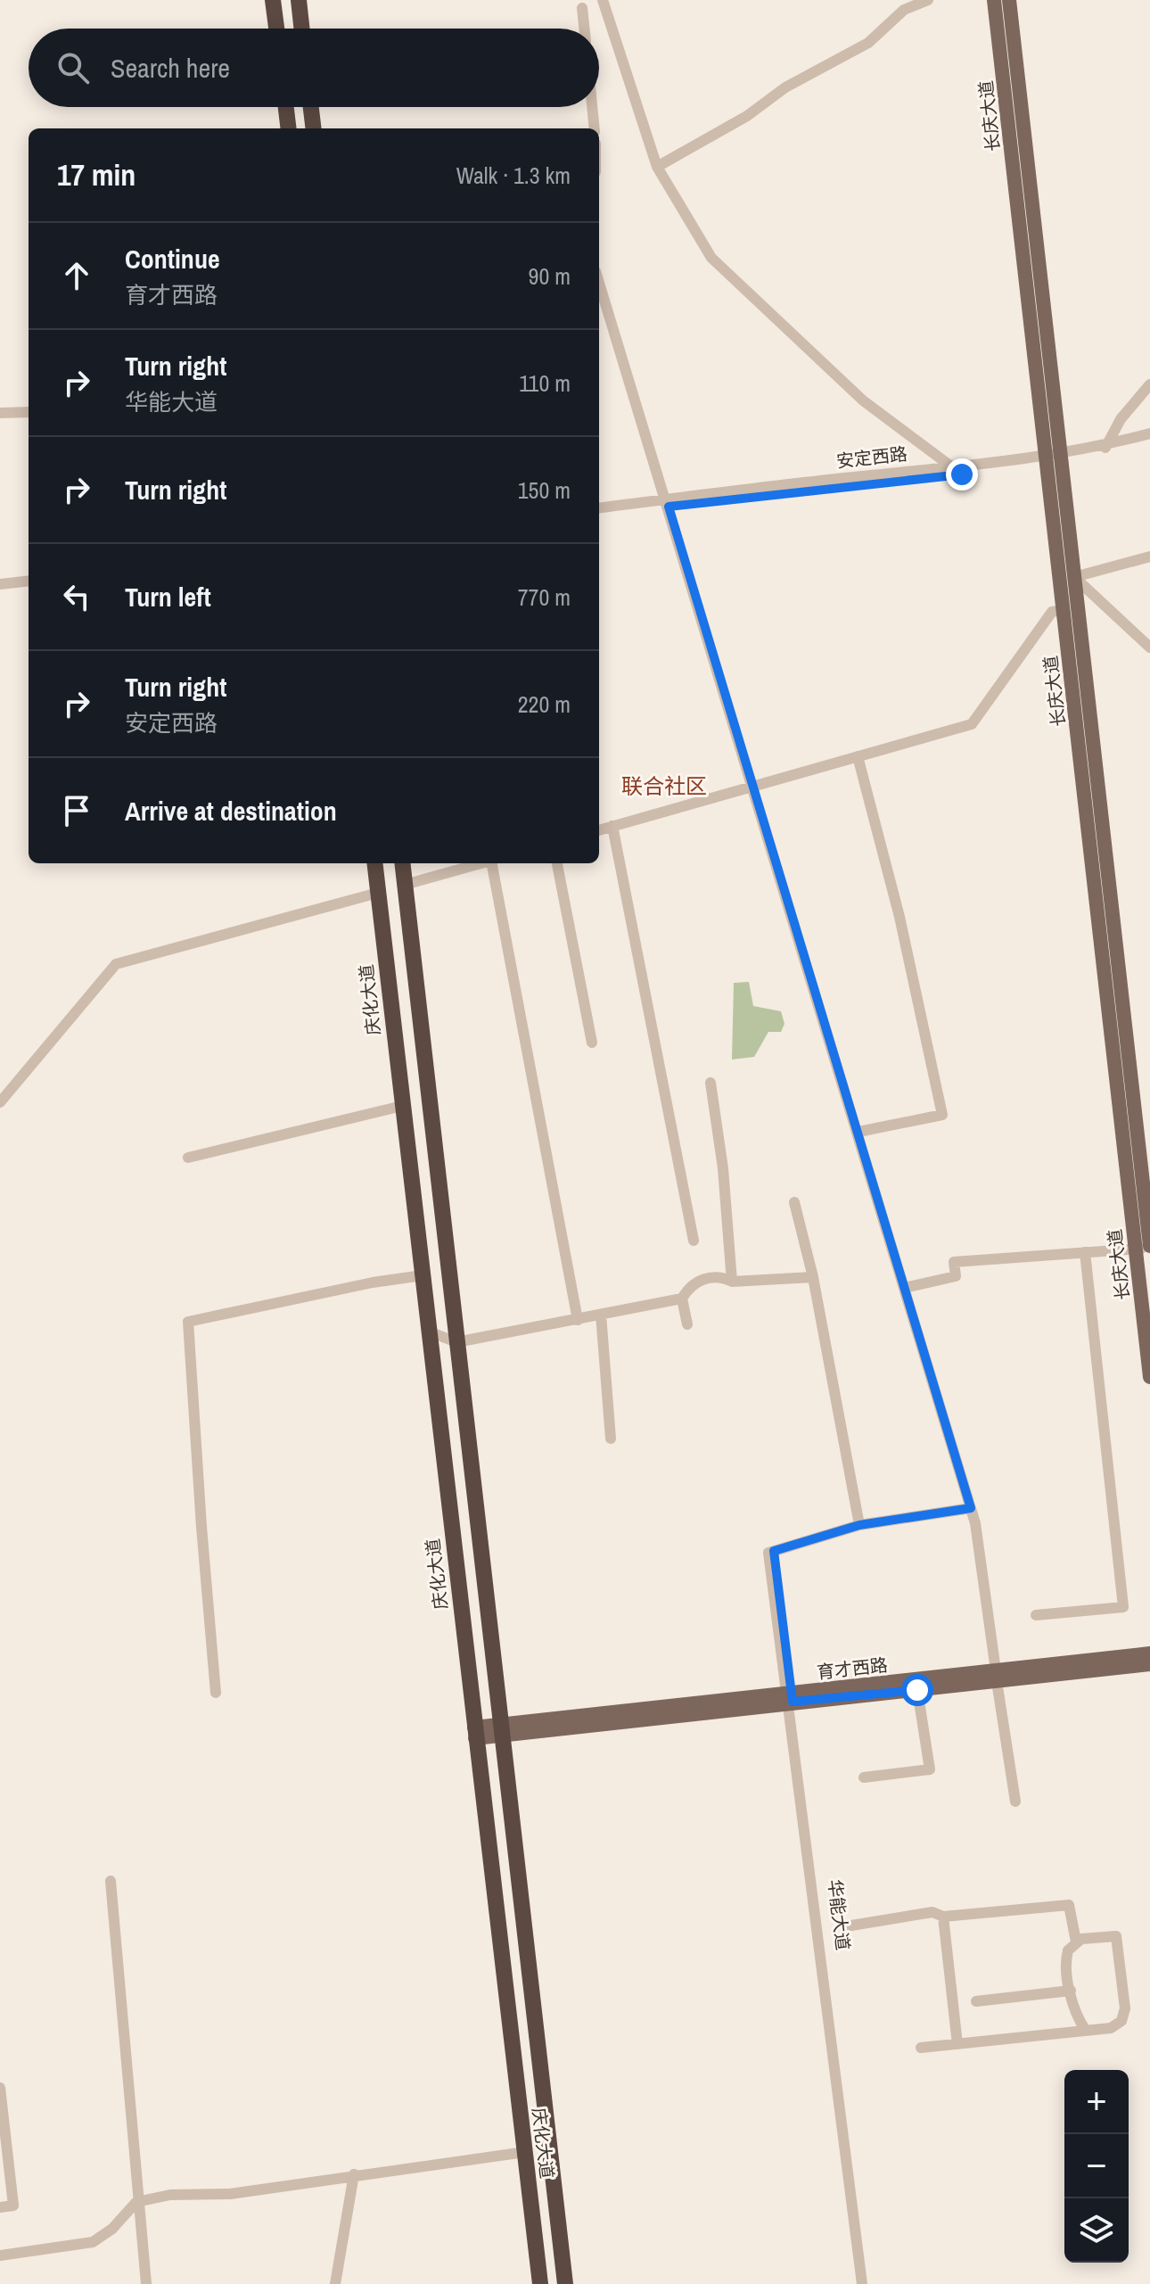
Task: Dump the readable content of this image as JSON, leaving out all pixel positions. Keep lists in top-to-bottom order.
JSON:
{
  "streets": {
    "highway": ["庆化大道"],
    "main road": ["长庆大道", "育才西路"],
    "street": ["安定西路", "华能大道"]
  },
  "crossings": [
    ["长庆大道", "安定西路"],
    ["庆化大道", "育才西路"],
    ["育才西路", "华能大道"]
  ],
  "districts": ["联合社区"],
  "page": {
    "search": "Search here",
    "heading": ["17 min", "Walk · 1.3 km"],
    "list": [
      ["Continue", "育才西路", "90 m"],
      ["Turn right", "华能大道", "110 m"],
      ["Turn right", "150 m"],
      ["Turn left", "770 m"],
      ["Turn right", "安定西路", "220 m"],
      "Arrive at destination"
    ],
    "map_buttons": ["+", "−"]
  }
}
